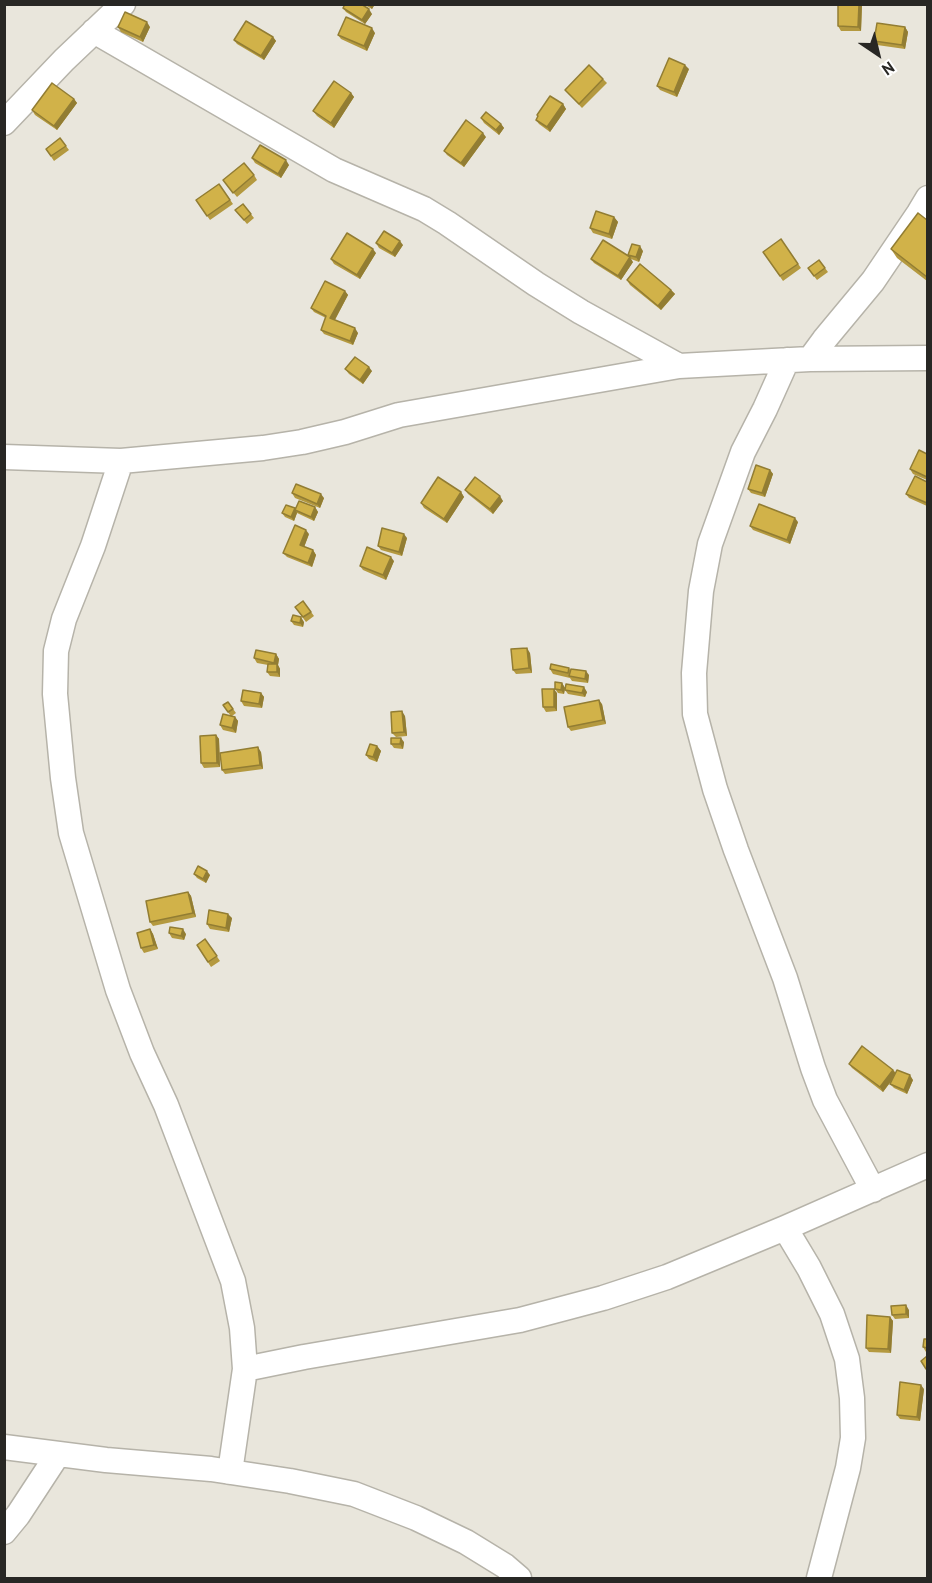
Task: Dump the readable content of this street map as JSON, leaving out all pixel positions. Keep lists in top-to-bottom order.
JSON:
{
  "north": "bottom right"
}
